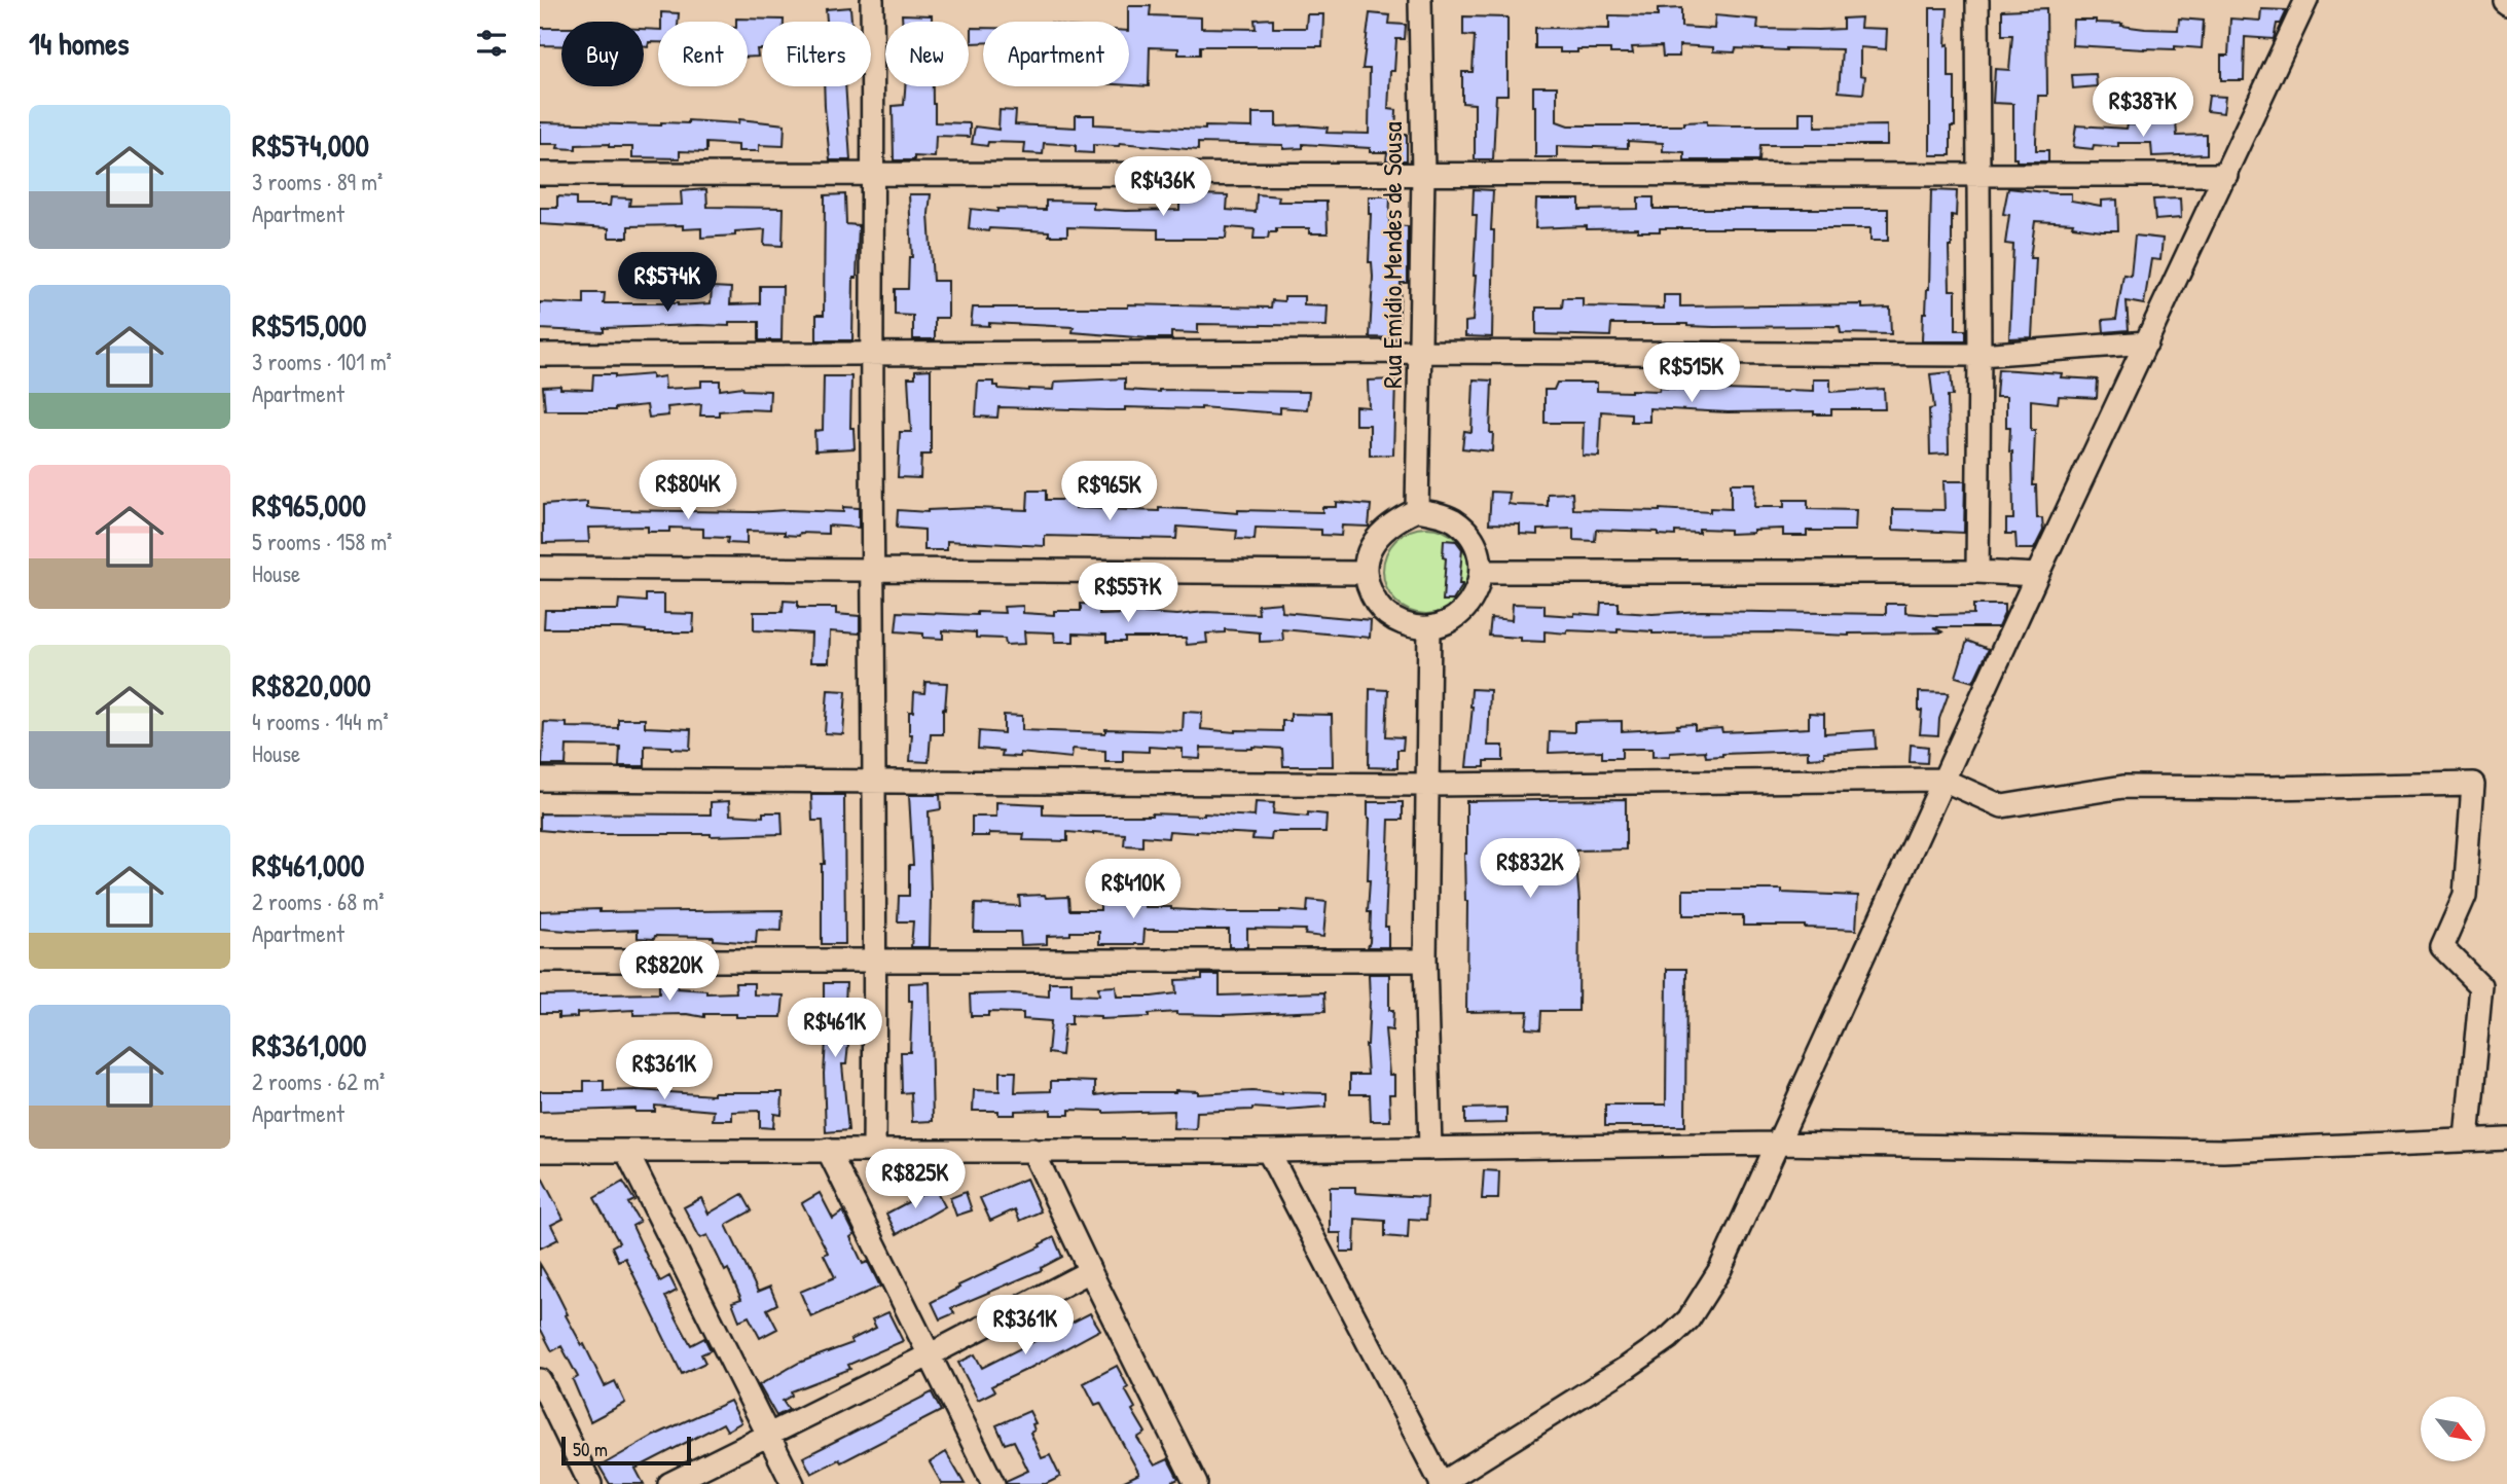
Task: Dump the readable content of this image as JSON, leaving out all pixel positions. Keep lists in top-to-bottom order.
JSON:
{
  "streets": {
    "street": ["Rua Emídio Mendes de Sousa"]
  },
  "scale_bar": "50 m",
  "north": "bottom right",
  "page": {
    "heading": "14 homes",
    "chip": [
      "Buy",
      "Rent",
      "Filters",
      "New",
      "Apartment"
    ],
    "price": [
      "R$387K",
      "R$436K",
      "R$574K",
      "R$515K",
      "R$804K",
      "R$965K",
      "R$557K",
      "R$832K",
      "R$410K",
      "R$820K",
      "R$461K",
      "R$361K",
      "R$825K",
      "R$361K"
    ],
    "list": [
      {
        "name": "R$574,000",
        "note": "3 rooms · 89 m² · Apartment"
      },
      {
        "name": "R$515,000",
        "note": "3 rooms · 101 m² · Apartment"
      },
      {
        "name": "R$965,000",
        "note": "5 rooms · 158 m² · House"
      },
      {
        "name": "R$820,000",
        "note": "4 rooms · 144 m² · House"
      },
      {
        "name": "R$461,000",
        "note": "2 rooms · 68 m² · Apartment"
      },
      {
        "name": "R$361,000",
        "note": "2 rooms · 62 m² · Apartment"
      }
    ],
    "scale": "50 m"
  }
}
